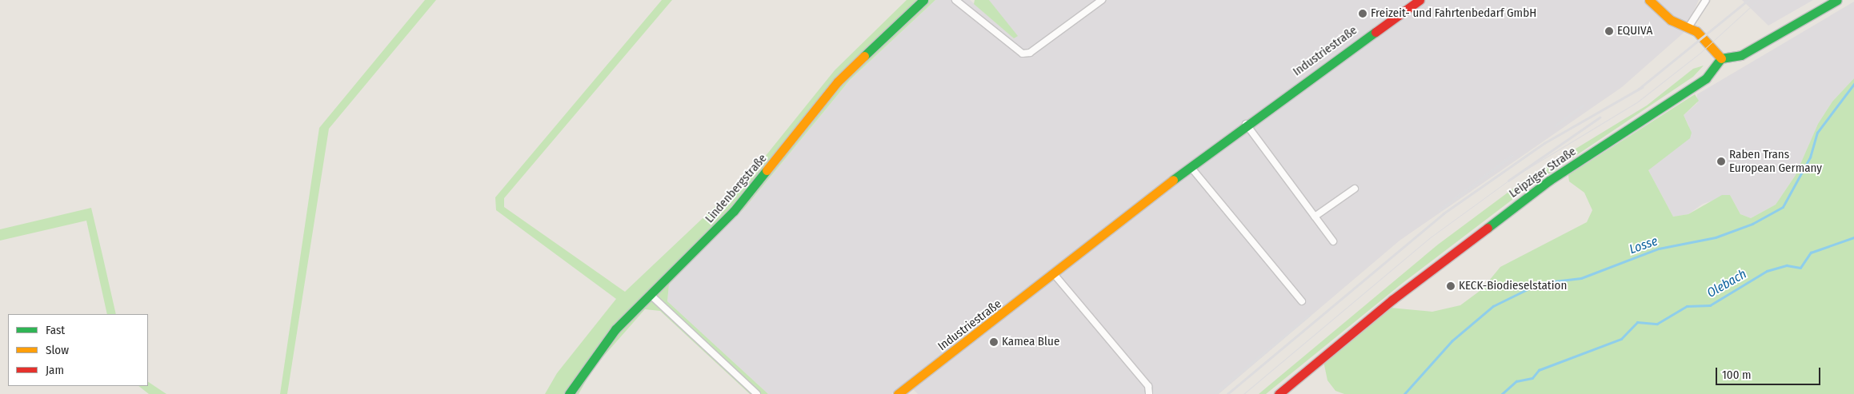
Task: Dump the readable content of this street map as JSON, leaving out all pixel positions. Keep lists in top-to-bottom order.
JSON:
{
  "streets": {
    "street": ["Industriestraße", "Leipziger Straße", "Lindenbergstraße"]
  },
  "water": ["Losse", "Olebach"],
  "places": [
    "Freizeit- und Fahrtenbedarf GmbH",
    "EQUIVA",
    "Raben Trans European Germany",
    "KECK-Biodieselstation",
    "Kamea Blue"
  ],
  "legend": ["Fast", "Slow", "Jam"],
  "scale_bar": "100 m"
}
